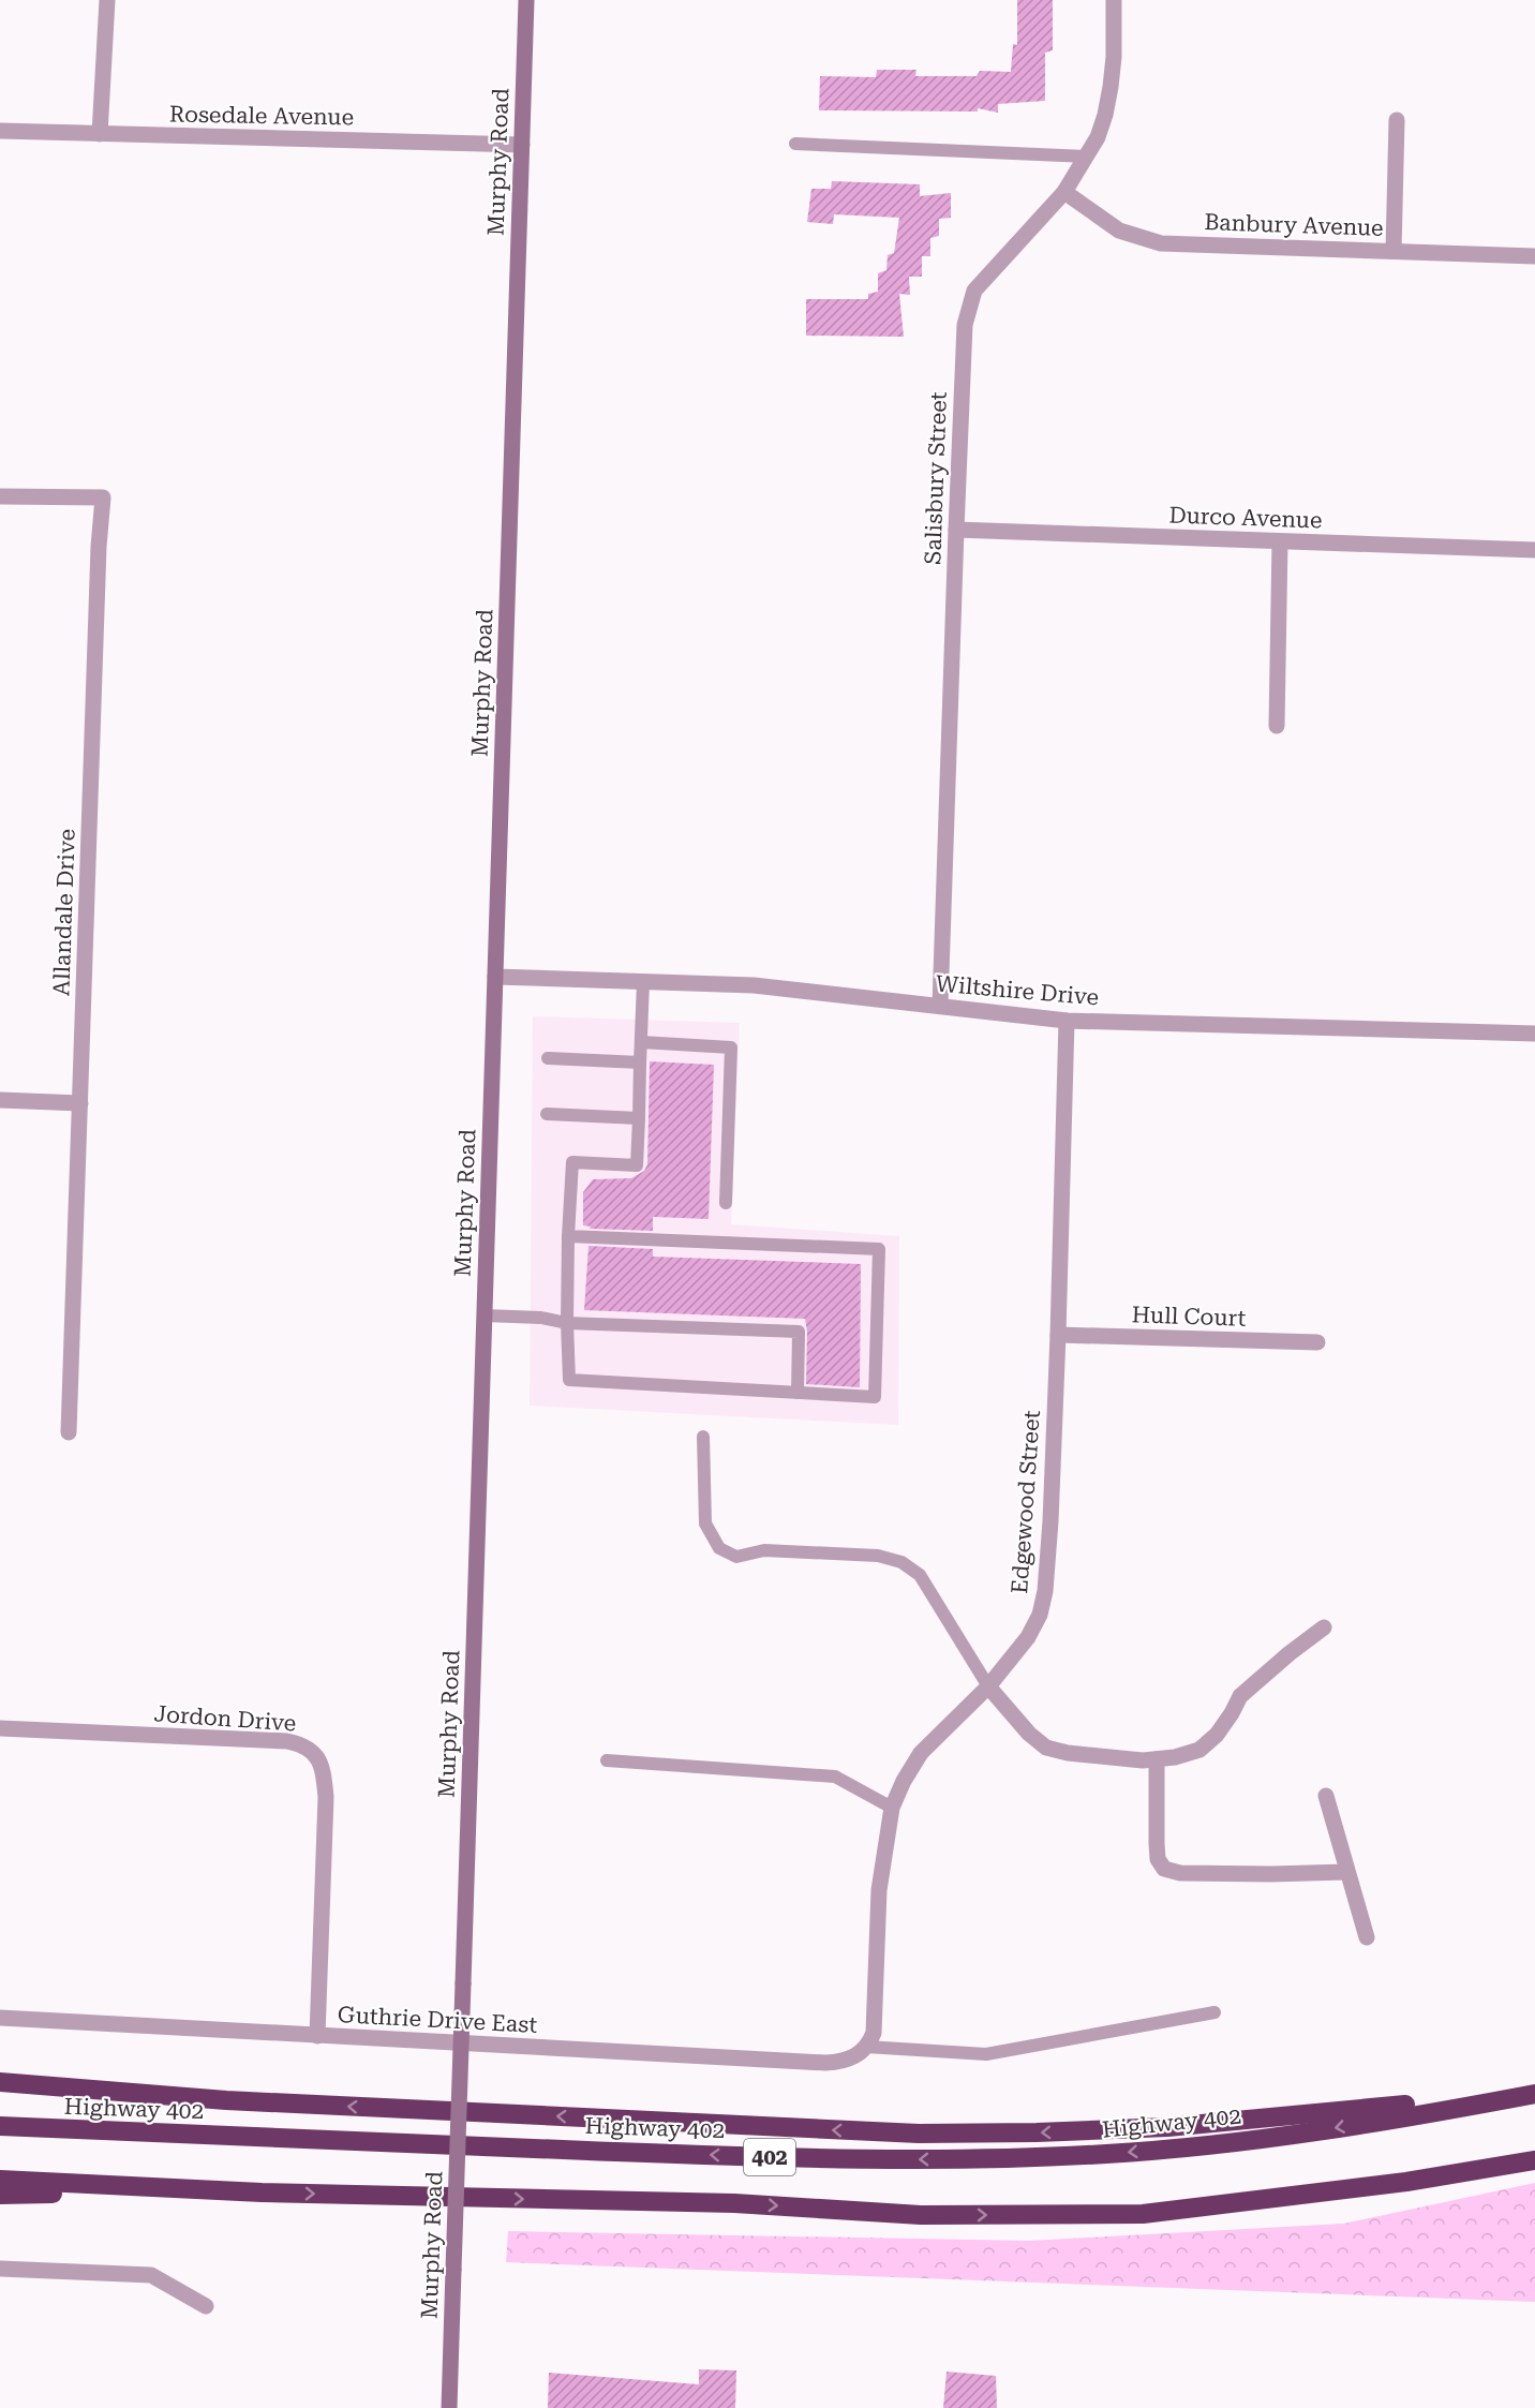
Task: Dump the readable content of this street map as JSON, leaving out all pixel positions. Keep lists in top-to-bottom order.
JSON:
{
  "streets": {
    "highway": ["Highway 402", "402"],
    "street": [
      "Rosedale Avenue",
      "Murphy Road",
      "Banbury Avenue",
      "Salisbury Street",
      "Durco Avenue",
      "Allandale Drive",
      "Wiltshire Drive",
      "Hull Court",
      "Edgewood Street",
      "Jordon Drive",
      "Guthrie Drive East"
    ]
  },
  "crossings": [
    ["Rosedale Avenue", "Murphy Road"],
    ["Murphy Road", "Wiltshire Drive"],
    ["Banbury Avenue", "Salisbury Street"],
    ["Salisbury Street", "Durco Avenue"],
    ["Salisbury Street", "Wiltshire Drive"],
    ["Wiltshire Drive", "Edgewood Street"],
    ["Hull Court", "Edgewood Street"],
    ["Edgewood Street", "Guthrie Drive East"],
    ["Jordon Drive", "Guthrie Drive East"]
  ]
}
